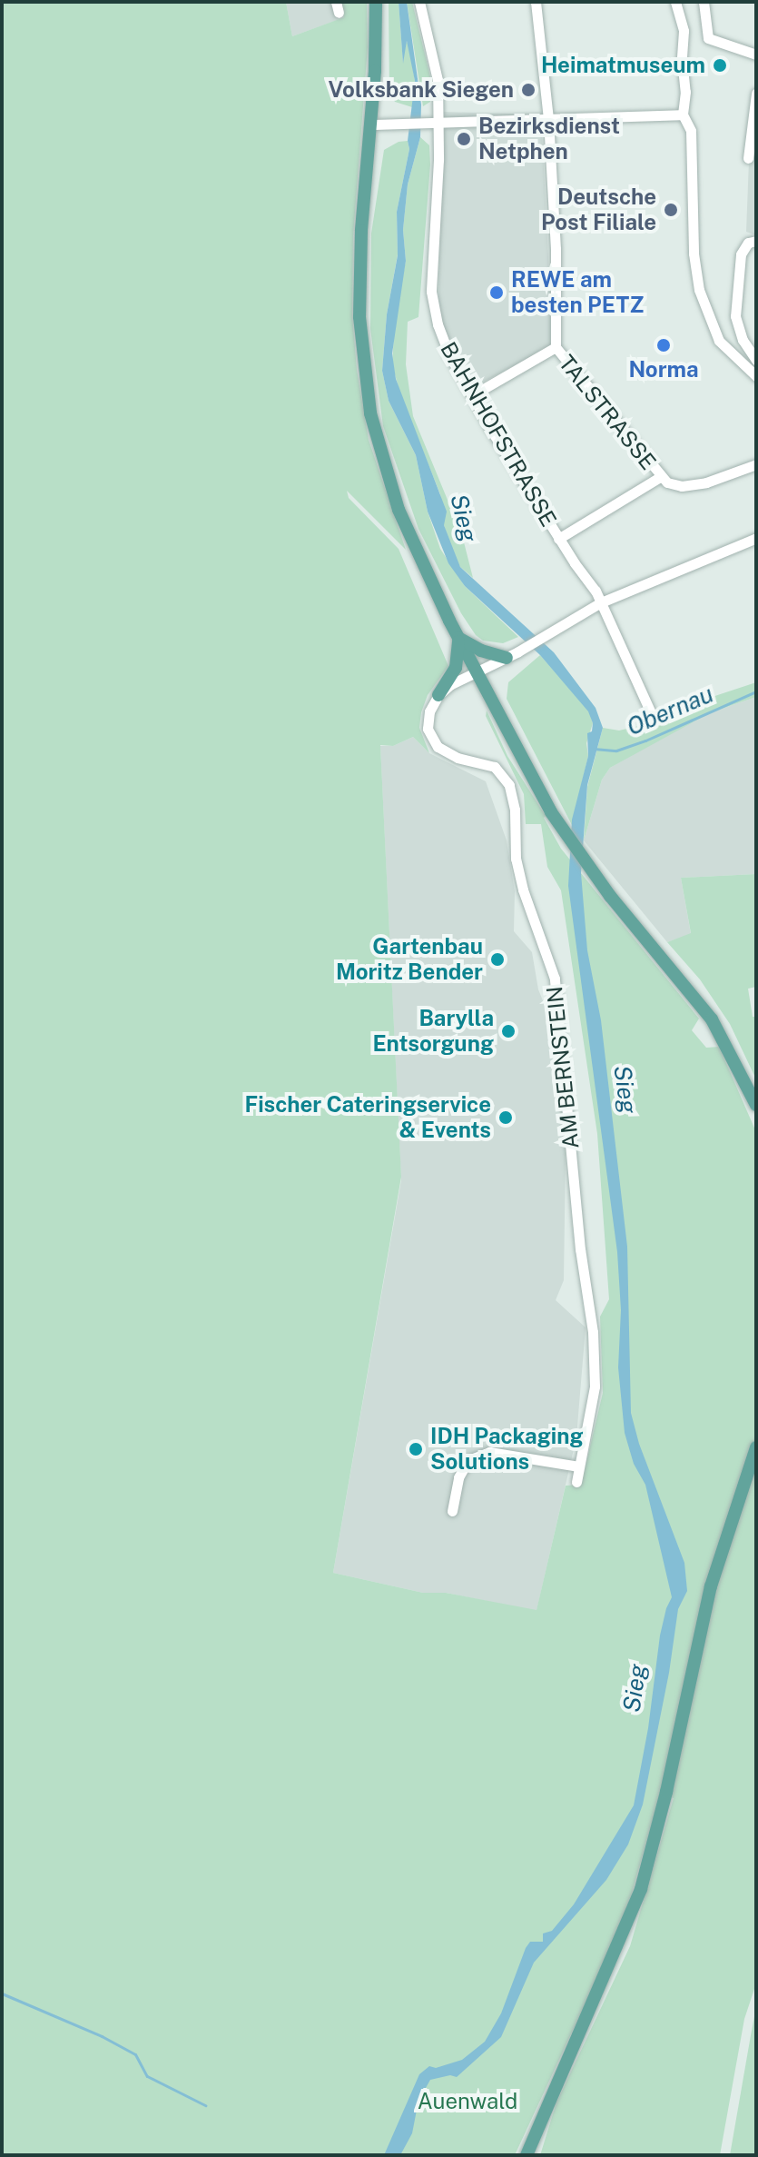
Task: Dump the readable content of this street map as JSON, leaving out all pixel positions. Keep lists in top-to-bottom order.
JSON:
{
  "streets": {
    "street": ["TALSTRASSE", "BAHNHOFSTRASSE", "AM BERNSTEIN"]
  },
  "crossings": [
    ["TALSTRASSE", "BAHNHOFSTRASSE"]
  ],
  "water": ["Sieg", "Obernau"],
  "parks": ["Auenwald"],
  "places": [
    "Heimatmuseum",
    "Volksbank Siegen",
    "Bezirksdienst Netphen",
    "Deutsche Post Filiale",
    "REWE am besten PETZ",
    "Norma",
    "Gartenbau Moritz Bender",
    "Barylla Entsorgung",
    "Fischer Cateringservice & Events",
    "IDH Packaging Solutions"
  ]
}
